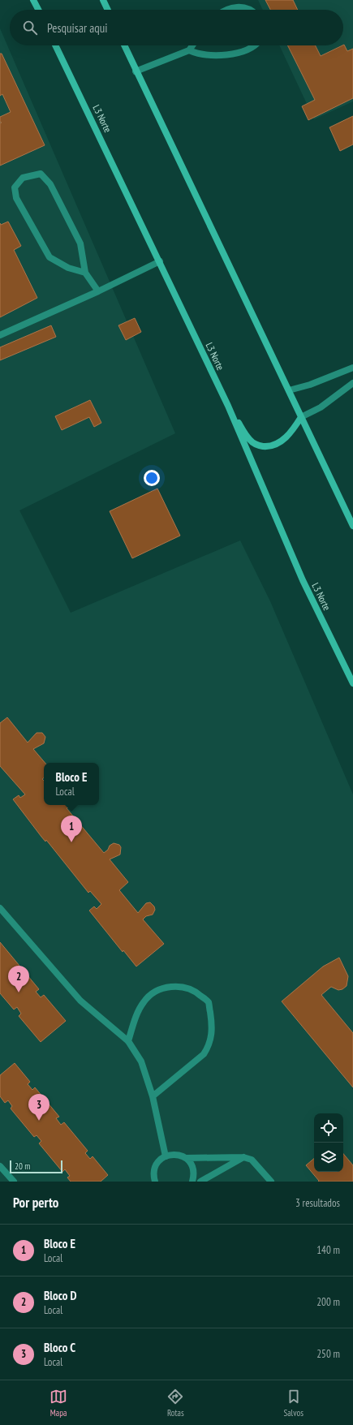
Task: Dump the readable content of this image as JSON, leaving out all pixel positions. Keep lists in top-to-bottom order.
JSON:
{
  "streets": {
    "main road": ["L3 Norte"]
  },
  "scale_bar": "20 m",
  "page": {
    "search": "Pesquisar aqui",
    "popup": ["Bloco E", "Local"],
    "pins": ["1", "2", "3"],
    "scale": "20 m",
    "heading": ["Por perto", "3 resultados"],
    "list": [
      {
        "mark": "1",
        "name": "Bloco E",
        "note": "Local",
        "value": "140 m"
      },
      {
        "mark": "2",
        "name": "Bloco D",
        "note": "Local",
        "value": "200 m"
      },
      {
        "mark": "3",
        "name": "Bloco C",
        "note": "Local",
        "value": "250 m"
      }
    ],
    "nav": ["Mapa", "Rotas", "Salvos"]
  }
}
